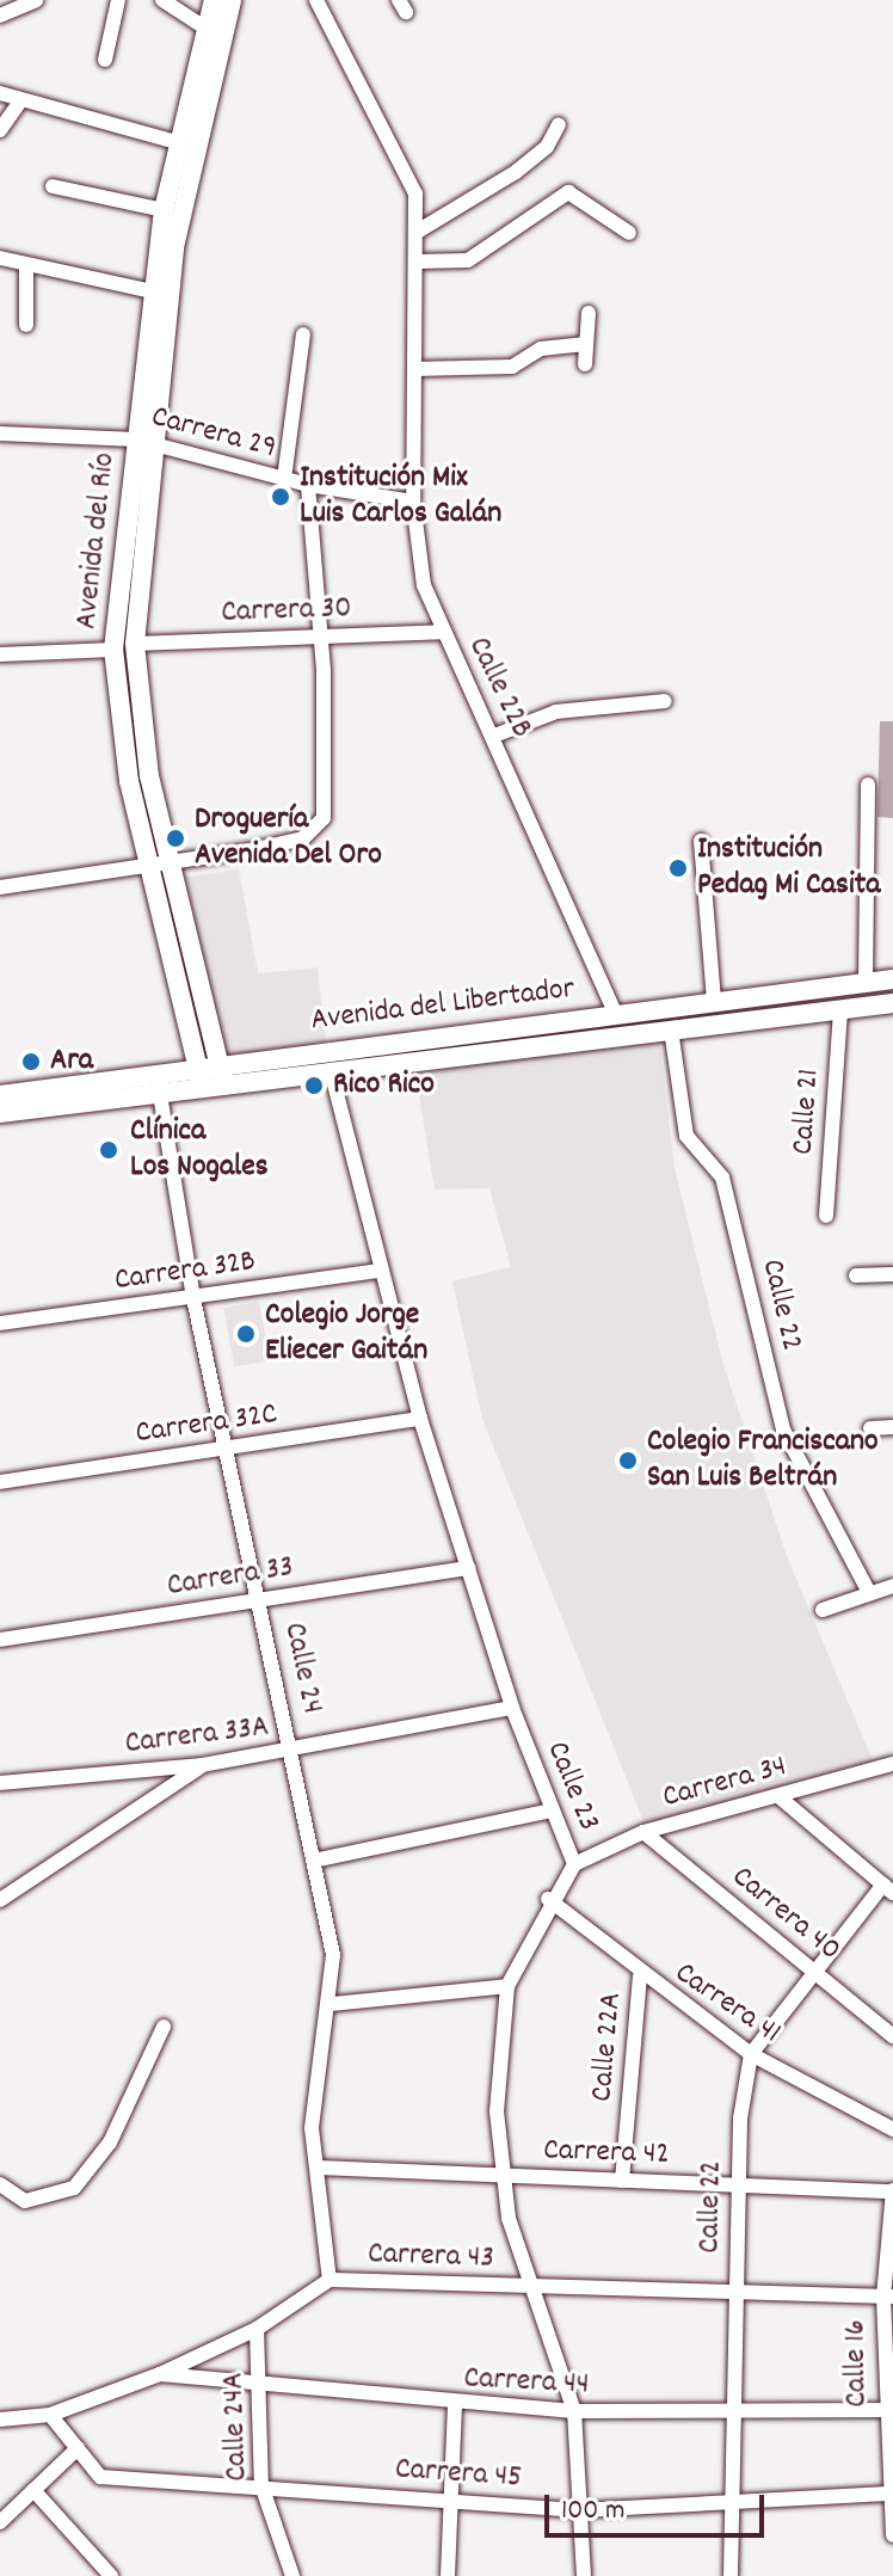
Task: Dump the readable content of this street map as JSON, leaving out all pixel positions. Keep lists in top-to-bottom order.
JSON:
{
  "streets": {
    "main road": ["Avenida del Río", "Avenida del Libertador"],
    "street": [
      "Carrera 29",
      "Carrera 30",
      "Calle 22B",
      "Calle 21",
      "Carrera 32B",
      "Calle 22",
      "Carrera 32C",
      "Carrera 33",
      "Calle 24",
      "Carrera 33A",
      "Carrera 34",
      "Calle 23",
      "Carrera 40",
      "Carrera 41",
      "Calle 22A",
      "Carrera 42",
      "Carrera 43",
      "Calle 16",
      "Carrera 44",
      "Calle 24A",
      "Carrera 45"
    ]
  },
  "crossings": [
    ["Carrera 29", "Avenida del Río"],
    ["Carrera 29", "Calle 22B"],
    ["Avenida del Río", "Carrera 30"],
    ["Avenida del Río", "Avenida del Libertador"],
    ["Carrera 30", "Calle 22B"],
    ["Calle 22B", "Avenida del Libertador"],
    ["Avenida del Libertador", "Calle 21"],
    ["Avenida del Libertador", "Calle 22"],
    ["Avenida del Libertador", "Calle 24"],
    ["Avenida del Libertador", "Calle 23"],
    ["Carrera 32B", "Calle 24"],
    ["Carrera 32B", "Calle 23"],
    ["Calle 22", "Carrera 41"],
    ["Calle 22", "Carrera 42"],
    ["Calle 22", "Carrera 43"],
    ["Calle 22", "Carrera 44"],
    ["Calle 22", "Carrera 45"],
    ["Carrera 32C", "Calle 24"],
    ["Carrera 32C", "Calle 23"],
    ["Carrera 33", "Calle 24"],
    ["Carrera 33", "Calle 23"],
    ["Calle 24", "Carrera 33A"],
    ["Calle 24", "Carrera 42"],
    ["Calle 24", "Carrera 43"],
    ["Carrera 33A", "Calle 23"],
    ["Carrera 34", "Calle 23"],
    ["Carrera 34", "Carrera 40"],
    ["Calle 23", "Carrera 41"],
    ["Calle 23", "Carrera 42"],
    ["Calle 23", "Carrera 43"],
    ["Calle 23", "Carrera 44"],
    ["Calle 23", "Carrera 45"],
    ["Carrera 41", "Calle 22A"],
    ["Calle 22A", "Carrera 42"],
    ["Carrera 42", "Calle 16"],
    ["Carrera 43", "Calle 16"],
    ["Carrera 43", "Carrera 44"],
    ["Carrera 43", "Calle 24A"],
    ["Carrera 43", "Carrera 45"],
    ["Calle 16", "Carrera 44"],
    ["Calle 16", "Carrera 45"],
    ["Carrera 44", "Calle 24A"],
    ["Calle 24A", "Carrera 45"]
  ],
  "places": [
    "Institución Mix Luis Carlos Galán",
    "Droguería Avenida Del Oro",
    "Institución Pedag Mi Casita",
    "Ara",
    "Rico Rico",
    "Clínica Los Nogales",
    "Colegio Jorge Eliecer Gaitán",
    "Colegio Franciscano San Luis Beltrán"
  ],
  "scale_bar": "100 m"
}
